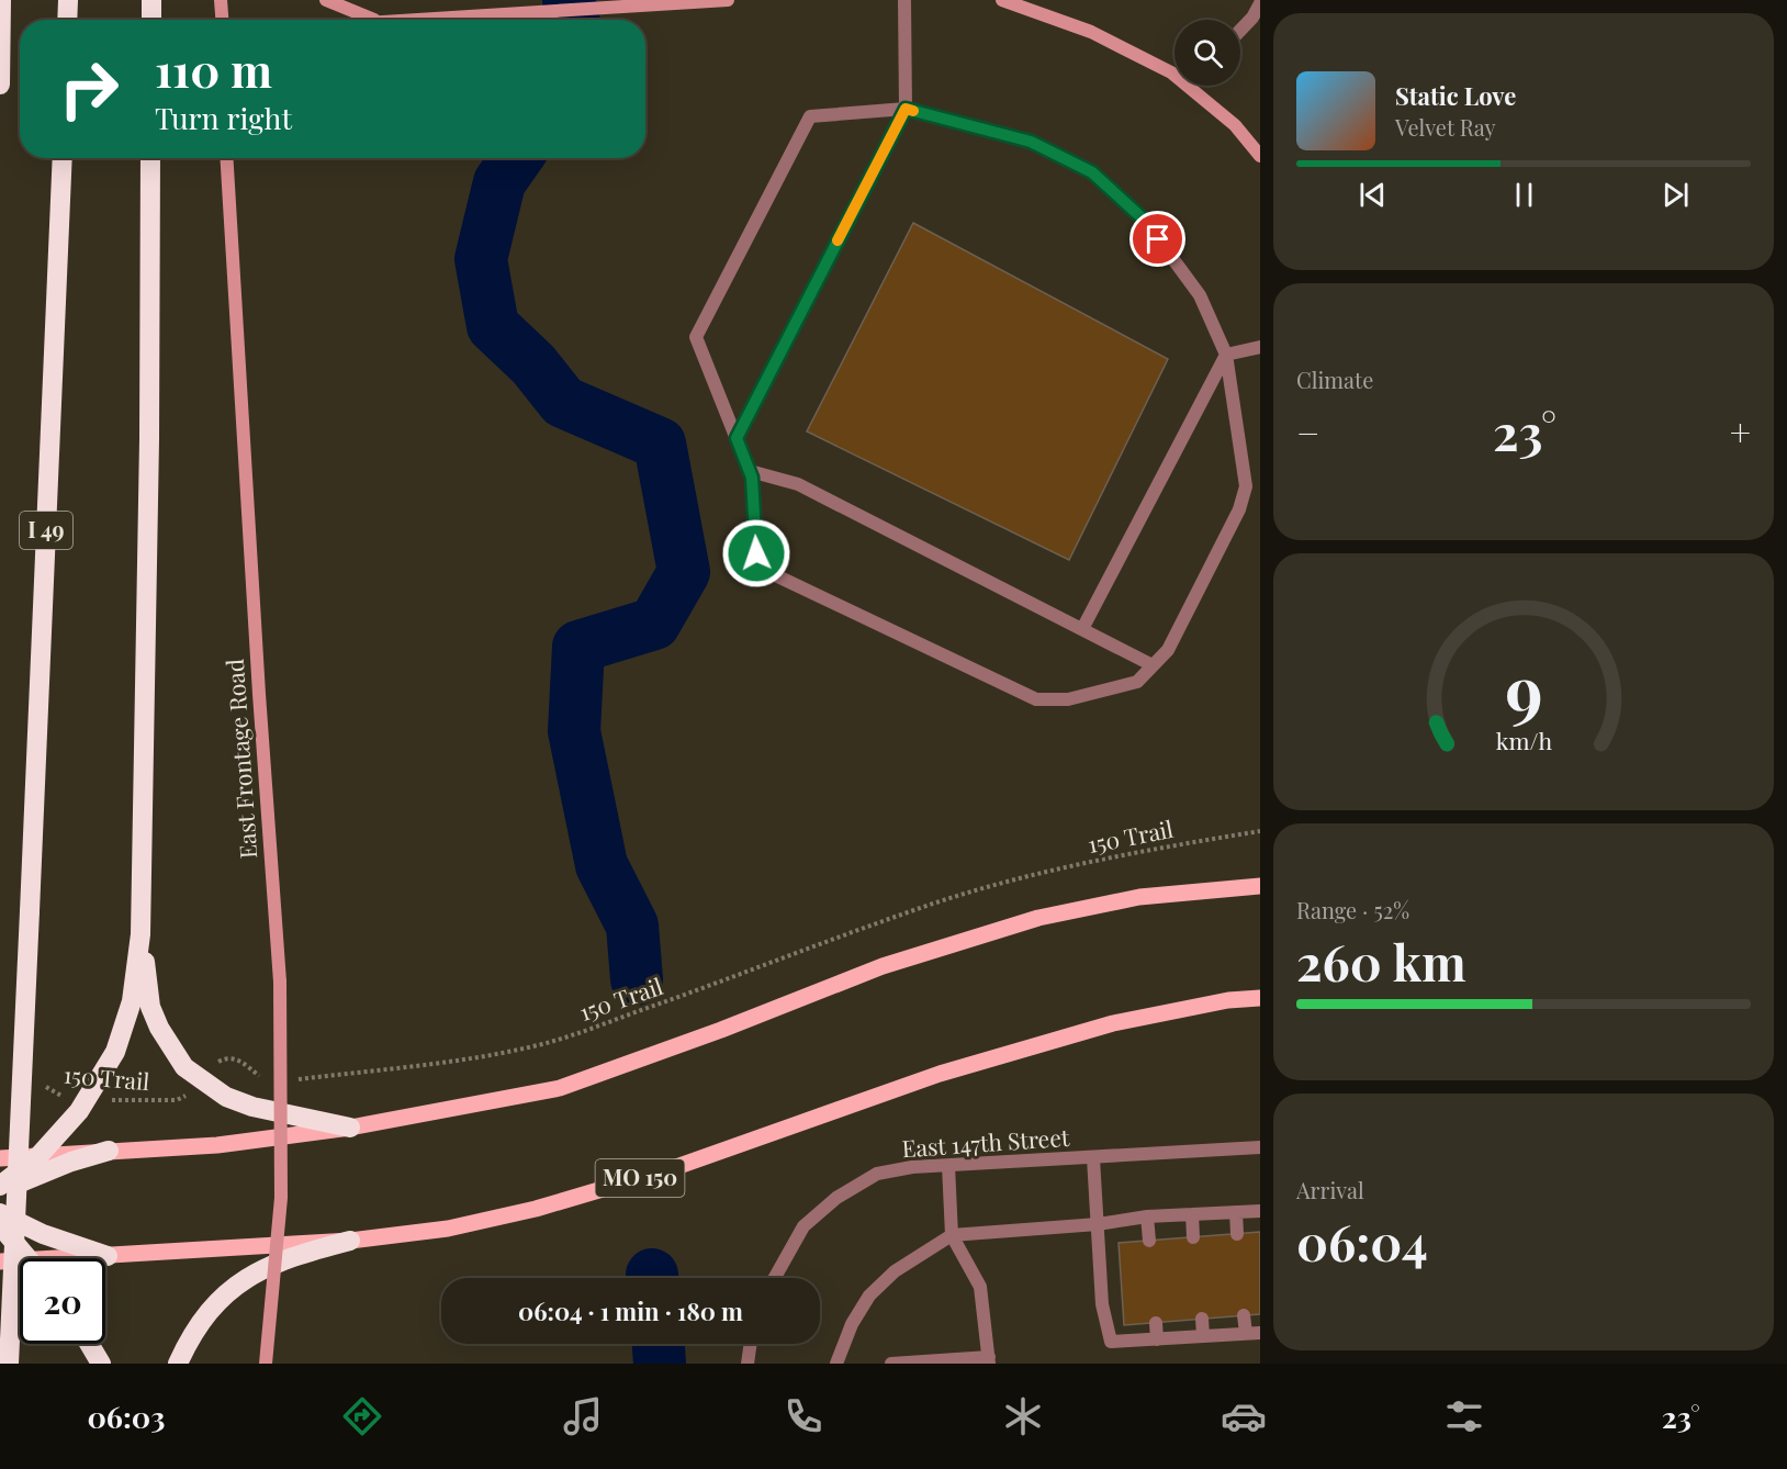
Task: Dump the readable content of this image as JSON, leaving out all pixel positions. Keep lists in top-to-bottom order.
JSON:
{
  "streets": {
    "highway": ["I 49"],
    "main road": ["MO 150"],
    "street": ["East Frontage Road", "East 147th Street"],
    "path": ["150 Trail"]
  },
  "page": {
    "turn": ["110 m", "Turn right"],
    "song": ["Static Love", "Velvet Ray"],
    "tile": [
      "Climate",
      ["Range · 52%", "260 km"],
      ["Arrival", "06:04"]
    ],
    "heat": ["−", "23°", "+"],
    "limit": "20",
    "trip": "06:04 · 1 min · 180 m",
    "tabs": ["06:03", "23°"],
    "gauge": ["9", "km/h"]
  }
}
